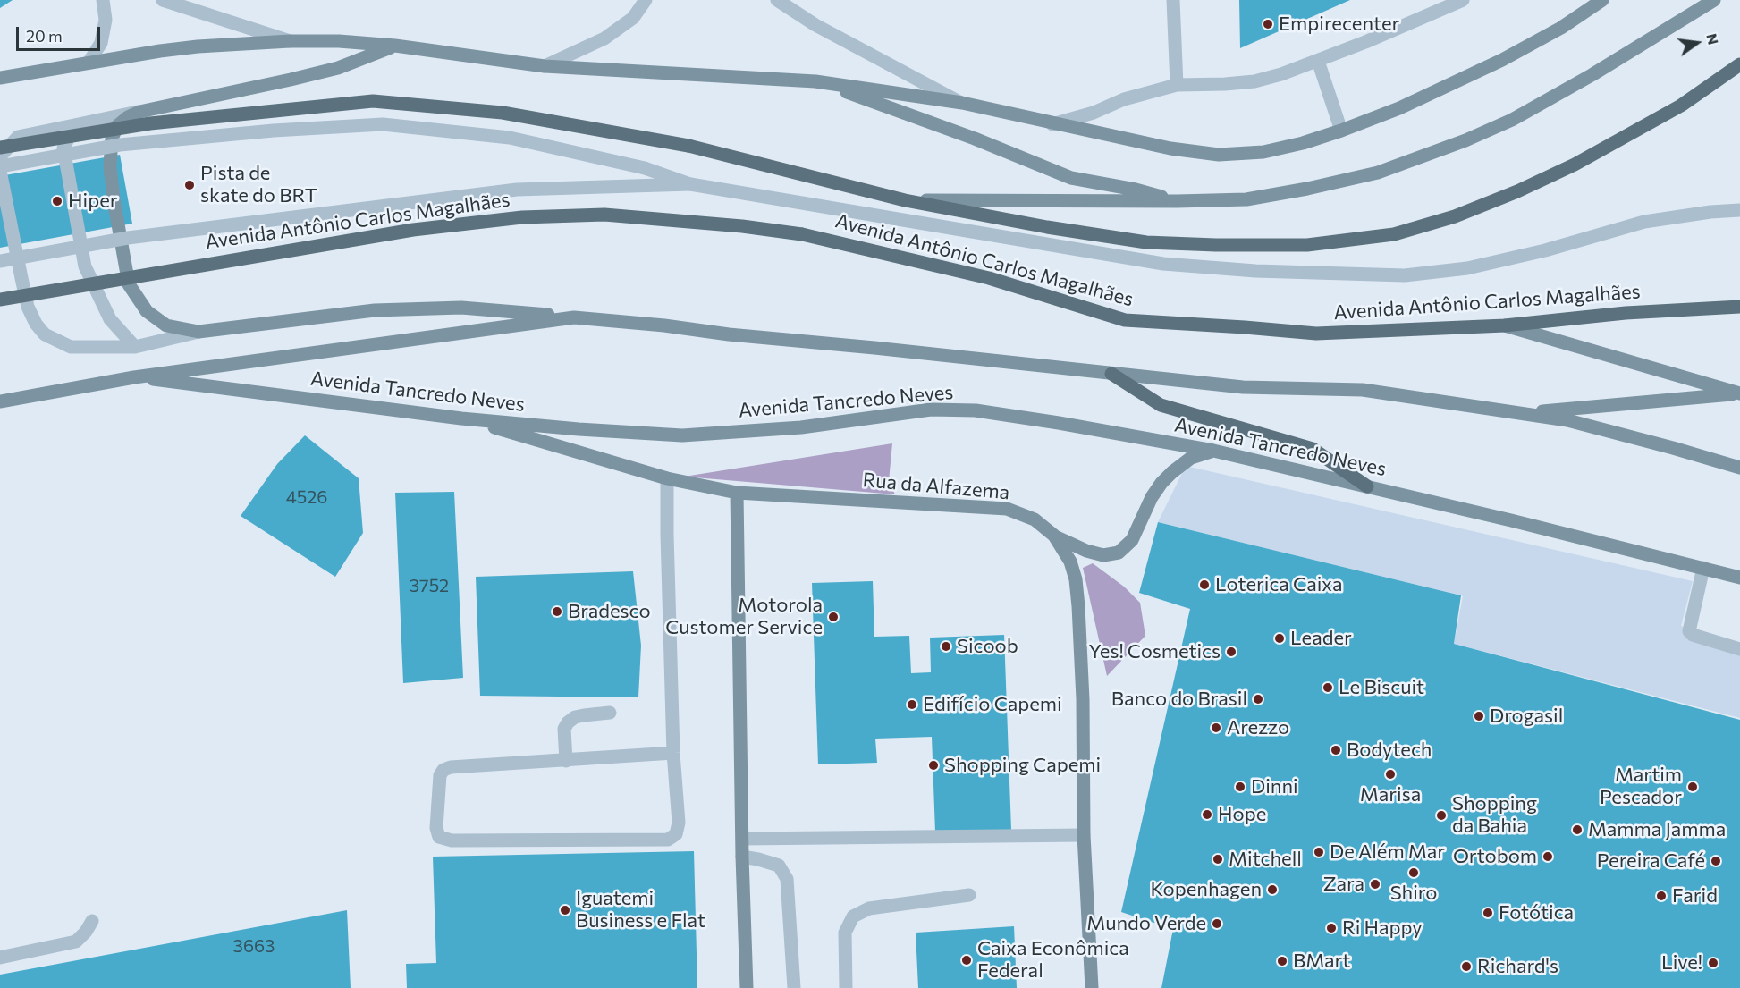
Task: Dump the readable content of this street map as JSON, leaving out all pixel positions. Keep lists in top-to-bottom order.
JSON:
{
  "streets": {
    "main road": ["Avenida Antônio Carlos Magalhães", "Avenida Tancredo Neves", "Rua da Alfazema"]
  },
  "crossings": [
    ["Avenida Tancredo Neves", "Rua da Alfazema"]
  ],
  "places": [
    "Empirecenter",
    "Pista de skate do BRT",
    "Hiper",
    "Loterica Caixa",
    "Bradesco",
    "Motorola Customer Service",
    "Leader",
    "Sicoob",
    "Yes! Cosmetics",
    "Le Biscuit",
    "Banco do Brasil",
    "Edifício Capemi",
    "Drogasil",
    "Arezzo",
    "Bodytech",
    "Shopping Capemi",
    "Marisa",
    "Dinni",
    "Martim Pescador",
    "Hope",
    "Shopping da Bahia",
    "Mamma Jamma",
    "De Além Mar",
    "Ortobom",
    "Mitchell",
    "Pereira Café",
    "Shiro",
    "Zara",
    "Kopenhagen",
    "Farid",
    "Iguatemi Business e Flat",
    "Fotótica",
    "Mundo Verde",
    "Ri Happy",
    "Caixa Econômica Federal",
    "BMart",
    "Live!",
    "Richard's"
  ],
  "house_numbers": ["4526", "3752", "3663"],
  "scale_bar": "20 m",
  "north": "right"
}
